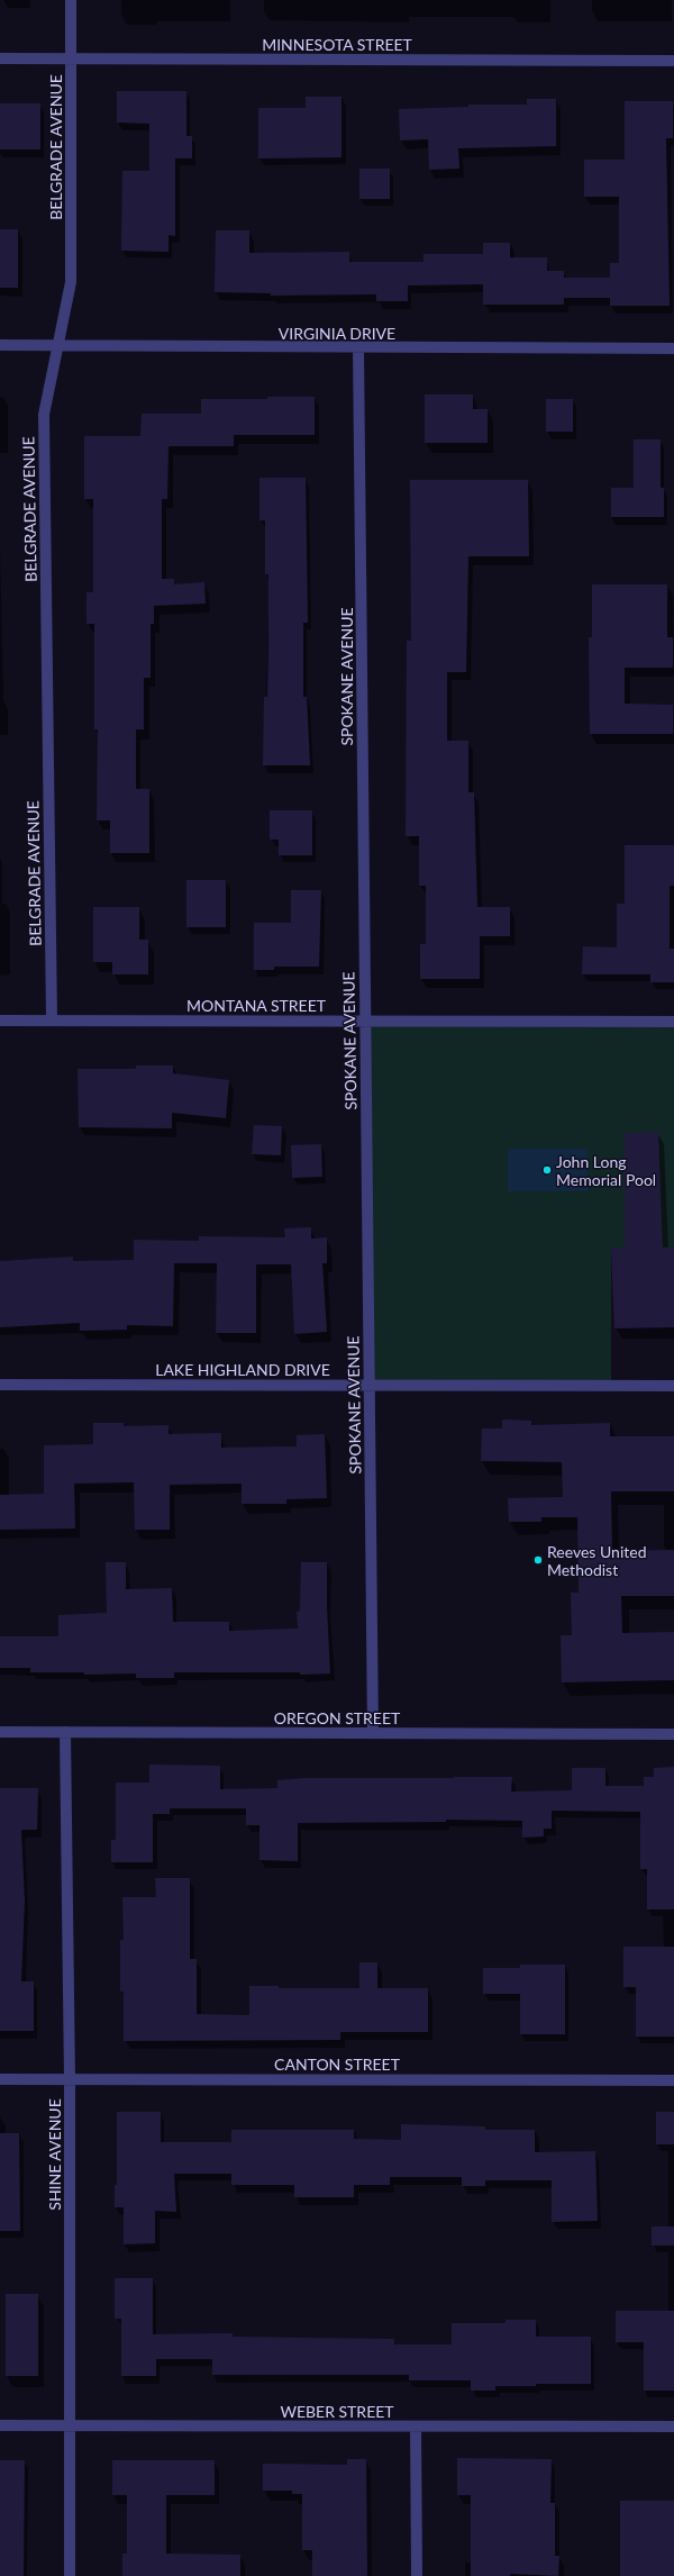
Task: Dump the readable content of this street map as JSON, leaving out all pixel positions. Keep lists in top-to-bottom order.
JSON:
{
  "streets": {
    "street": [
      "MINNESOTA STREET",
      "BELGRADE AVENUE",
      "VIRGINIA DRIVE",
      "SPOKANE AVENUE",
      "MONTANA STREET",
      "LAKE HIGHLAND DRIVE",
      "OREGON STREET",
      "CANTON STREET",
      "SHINE AVENUE",
      "WEBER STREET"
    ]
  },
  "crossings": [
    ["MINNESOTA STREET", "BELGRADE AVENUE"],
    ["BELGRADE AVENUE", "VIRGINIA DRIVE"],
    ["BELGRADE AVENUE", "MONTANA STREET"],
    ["VIRGINIA DRIVE", "SPOKANE AVENUE"],
    ["SPOKANE AVENUE", "MONTANA STREET"],
    ["SPOKANE AVENUE", "LAKE HIGHLAND DRIVE"],
    ["SPOKANE AVENUE", "OREGON STREET"],
    ["OREGON STREET", "SHINE AVENUE"],
    ["CANTON STREET", "SHINE AVENUE"],
    ["SHINE AVENUE", "WEBER STREET"]
  ],
  "places": ["John Long Memorial Pool", "Reeves United Methodist"]
}
